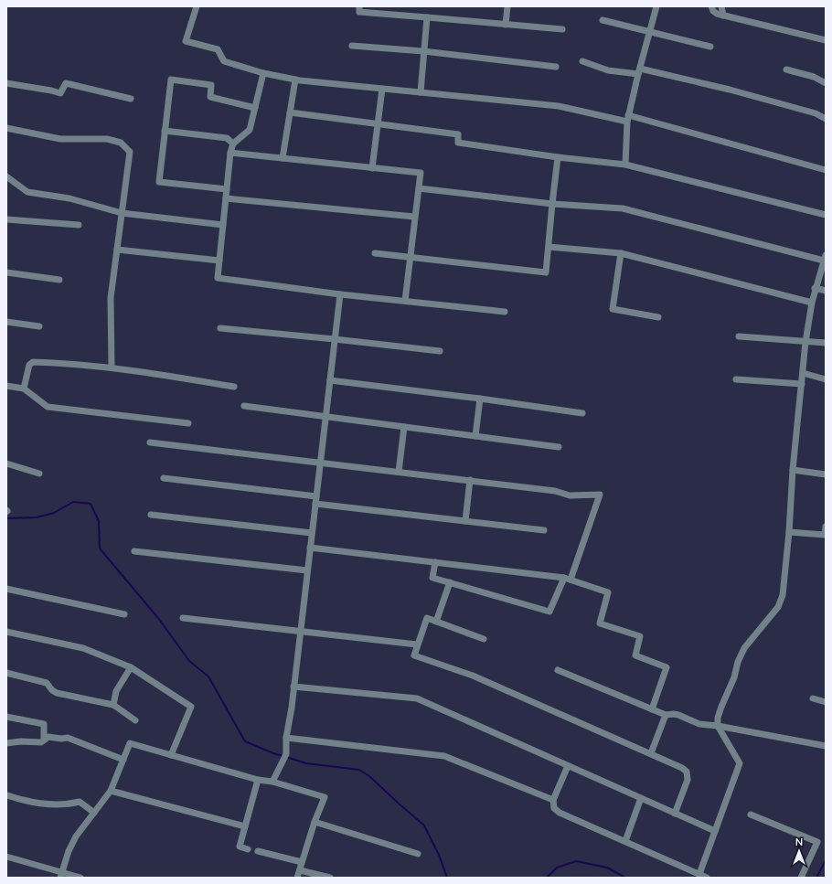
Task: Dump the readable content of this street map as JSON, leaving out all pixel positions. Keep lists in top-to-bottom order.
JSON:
{
  "north": "top"
}
